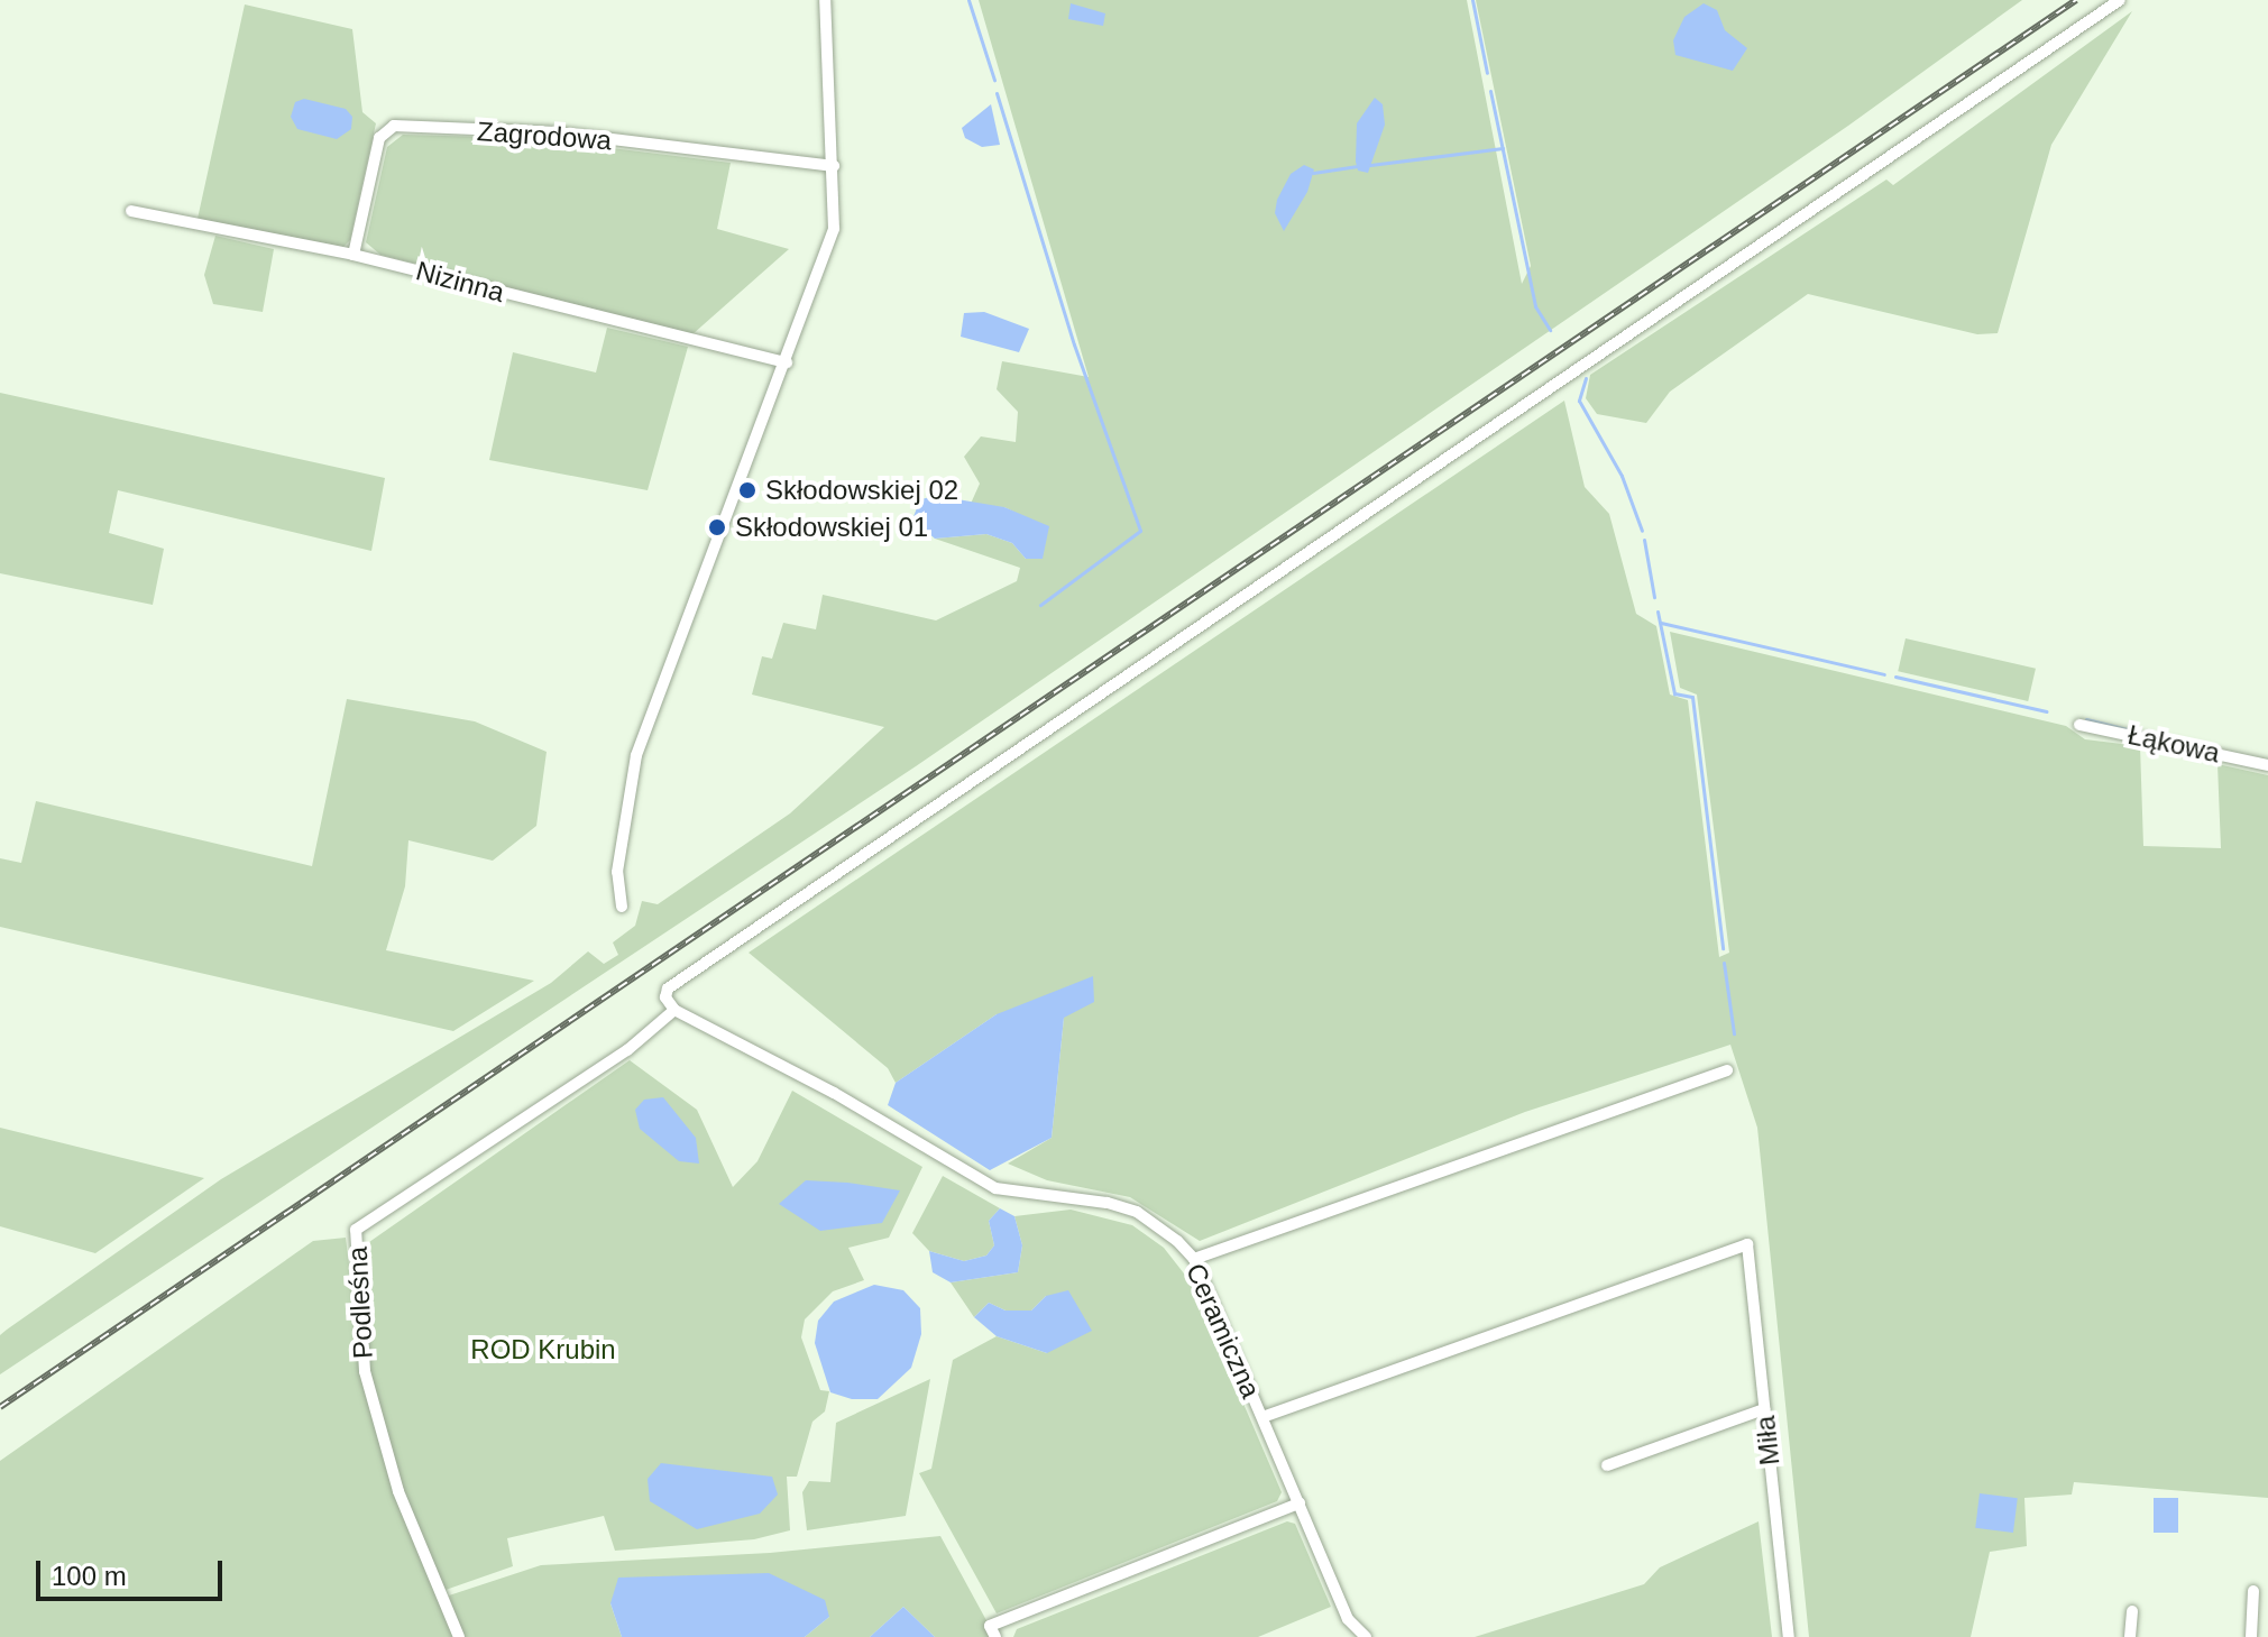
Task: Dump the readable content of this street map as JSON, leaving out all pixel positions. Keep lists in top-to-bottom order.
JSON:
{
  "streets": {
    "street": [
      "Zagrodowa",
      "Nizinna",
      "Łąkowa",
      "Podleśna",
      "Ceramiczna",
      "Miła"
    ]
  },
  "crossings": [
    ["Zagrodowa", "Nizinna"],
    ["Podleśna", "Ceramiczna"],
    ["Ceramiczna", "Miła"]
  ],
  "parks": ["ROD Krubin"],
  "places": ["Skłodowskiej 02", "Skłodowskiej 01"],
  "scale_bar": "100 m"
}
